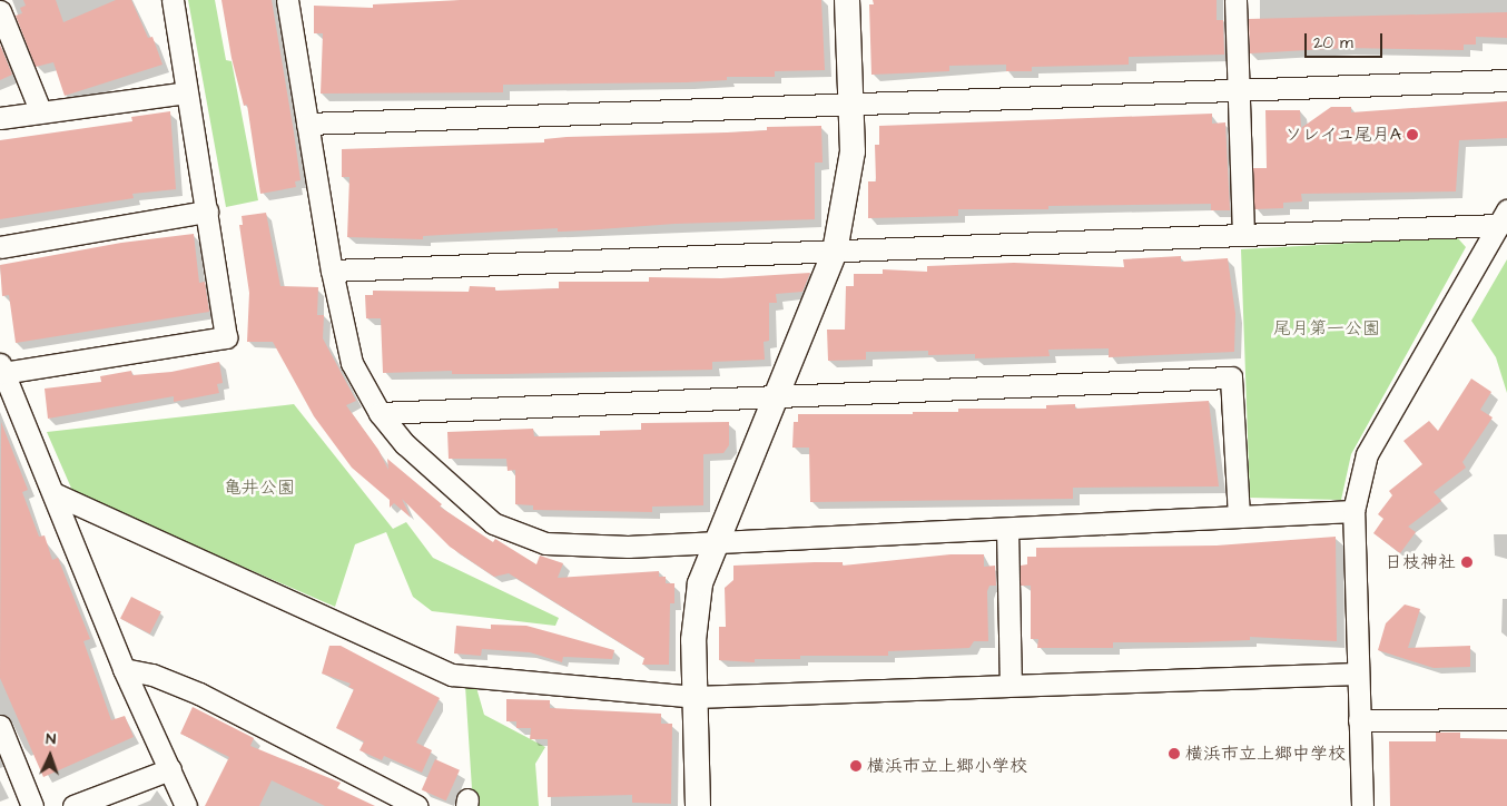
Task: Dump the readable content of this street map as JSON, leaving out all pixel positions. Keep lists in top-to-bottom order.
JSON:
{
  "parks": ["尾月第一公園", "亀井公園"],
  "places": [
    "ソレイユ尾月A",
    "日枝神社",
    "横浜市立上郷中学校",
    "横浜市立上郷小学校"
  ],
  "scale_bar": "20 m",
  "north": "top"
}
